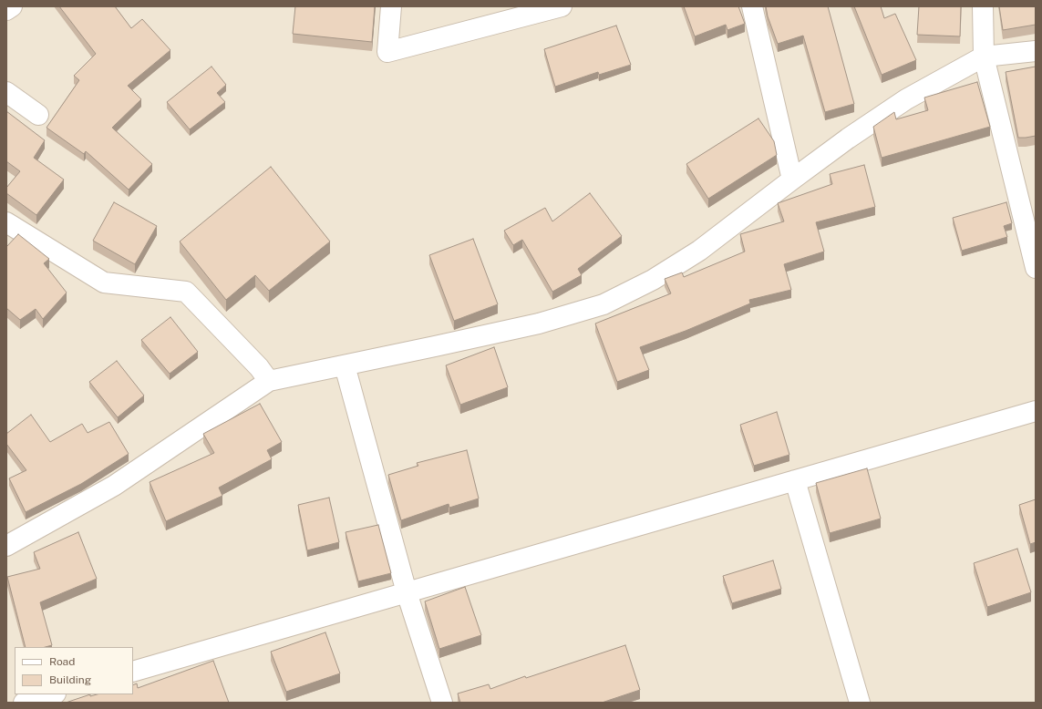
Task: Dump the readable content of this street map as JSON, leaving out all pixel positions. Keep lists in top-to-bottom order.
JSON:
{
  "legend": ["Road", "Building"]
}
